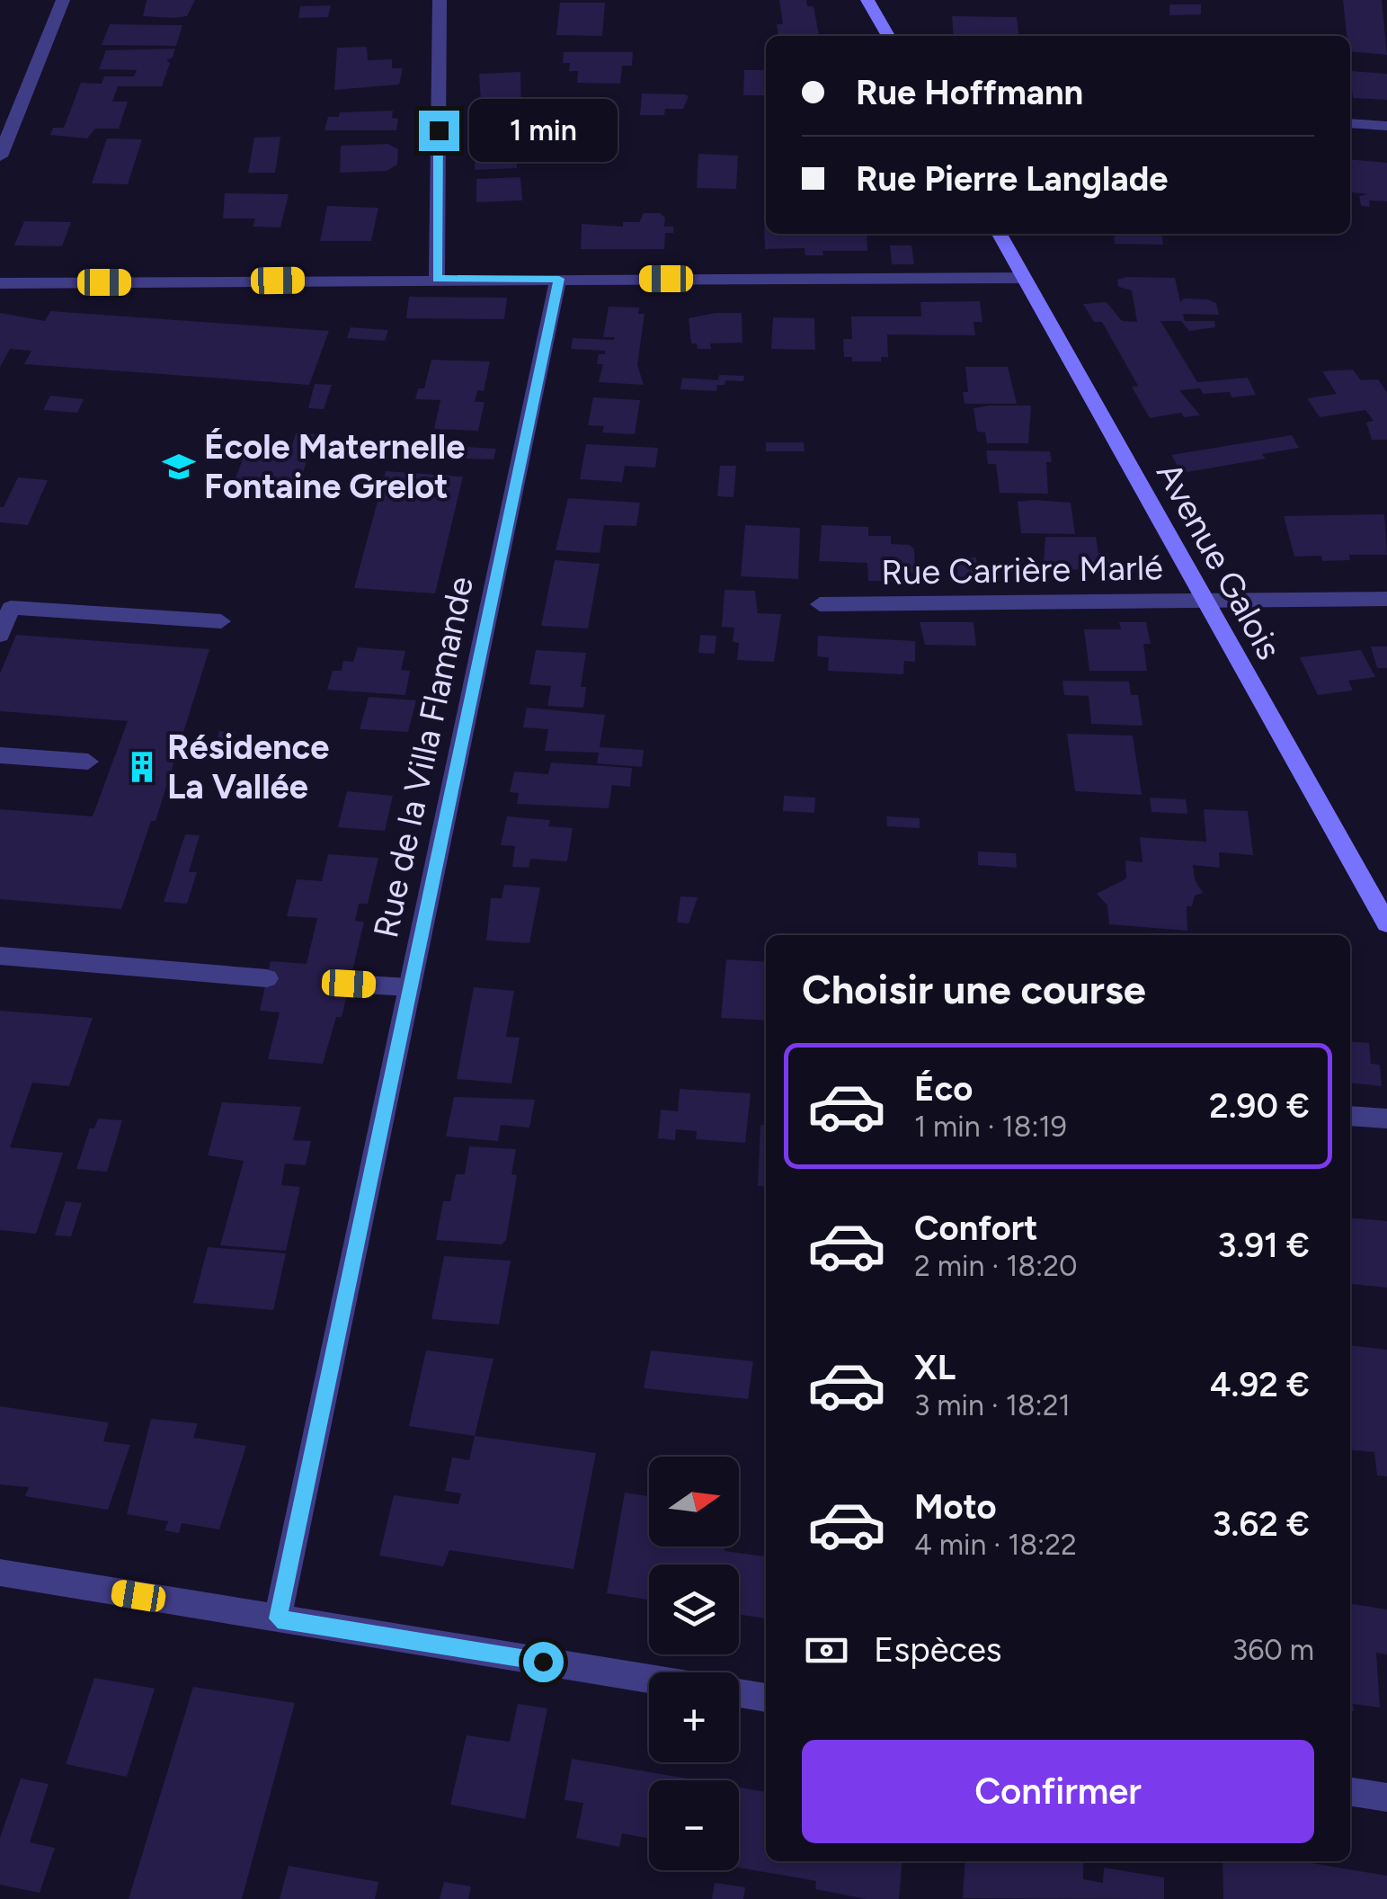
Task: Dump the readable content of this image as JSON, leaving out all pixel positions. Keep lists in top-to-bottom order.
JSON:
{
  "streets": {
    "main road": ["Avenue Galois"],
    "street": ["Rue Carrière Marlé", "Rue de la Villa Flamande"]
  },
  "crossings": [
    ["Avenue Galois", "Rue Carrière Marlé"]
  ],
  "places": {
    "school or university": ["École Maternelle Fontaine Grelot"],
    "building": ["Résidence La Vallée"]
  },
  "north": "right",
  "page": {
    "banner": ["Rue Hoffmann", "Rue Pierre Langlade"],
    "bubble": "1 min",
    "heading": "Choisir une course",
    "list": [
      {
        "name": "Éco",
        "note": "1 min · 18:19",
        "value": "2.90 €"
      },
      {
        "name": "Confort",
        "note": "2 min · 18:20",
        "value": "3.91 €"
      },
      {
        "name": "XL",
        "note": "3 min · 18:21",
        "value": "4.92 €"
      },
      {
        "name": "Moto",
        "note": "4 min · 18:22",
        "value": "3.62 €"
      }
    ],
    "map_buttons": ["+", "−"],
    "pay": ["Espèces", "360 m"],
    "buttons": "Confirmer"
  }
}
